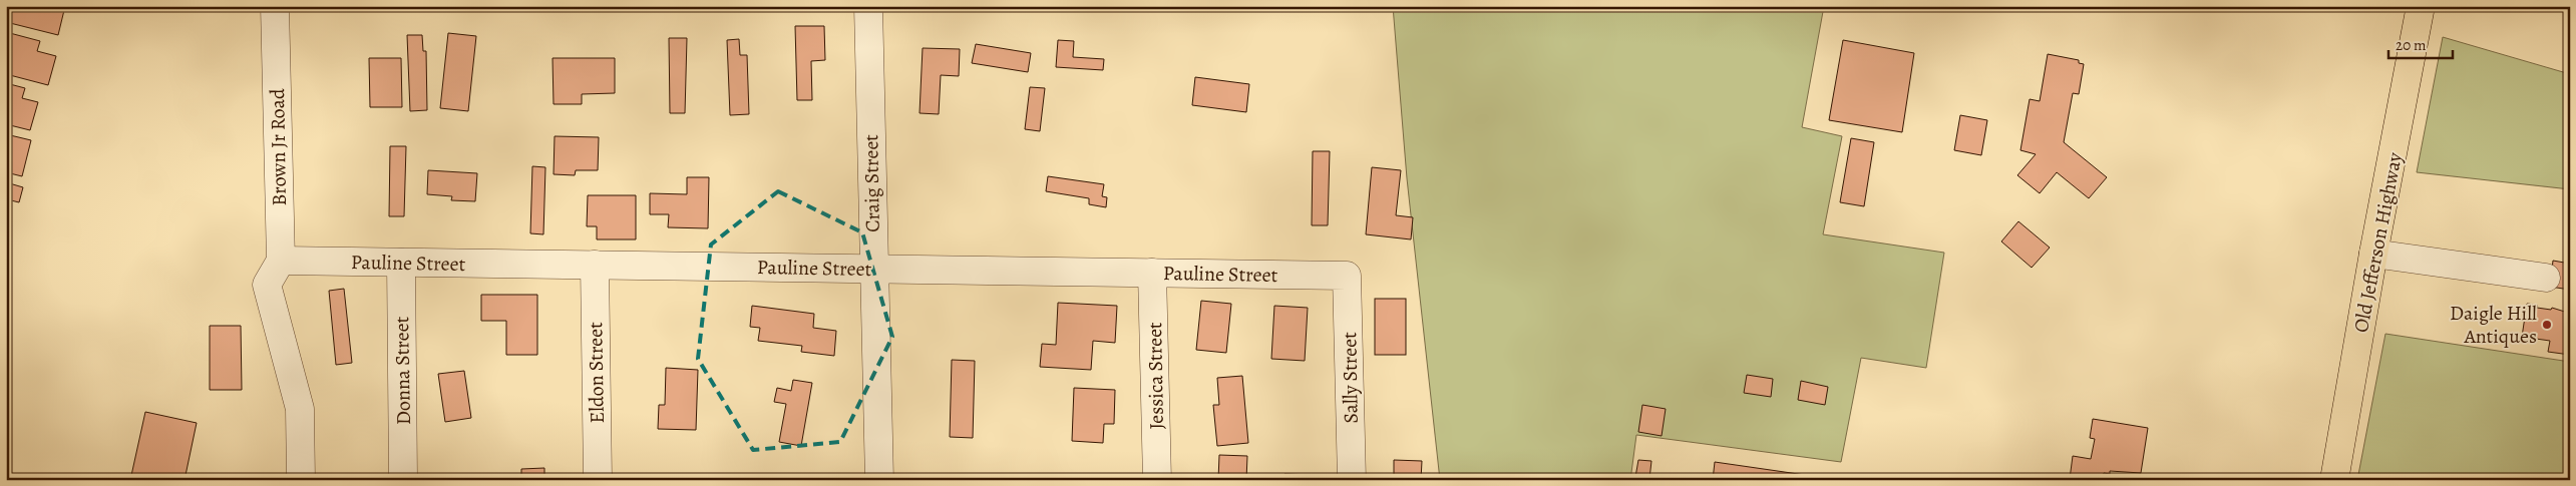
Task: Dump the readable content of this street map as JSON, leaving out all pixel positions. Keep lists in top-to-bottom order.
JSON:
{
  "streets": {
    "main road": ["Old Jefferson Highway"],
    "street": [
      "Brown Jr Road",
      "Craig Street",
      "Pauline Street",
      "Donna Street",
      "Eldon Street",
      "Jessica Street",
      "Sally Street"
    ]
  },
  "crossings": [
    ["Brown Jr Road", "Pauline Street"],
    ["Craig Street", "Pauline Street"],
    ["Pauline Street", "Donna Street"],
    ["Pauline Street", "Eldon Street"],
    ["Pauline Street", "Jessica Street"],
    ["Pauline Street", "Sally Street"]
  ],
  "places": ["Daigle Hill Antiques"],
  "scale_bar": "20 m"
}
